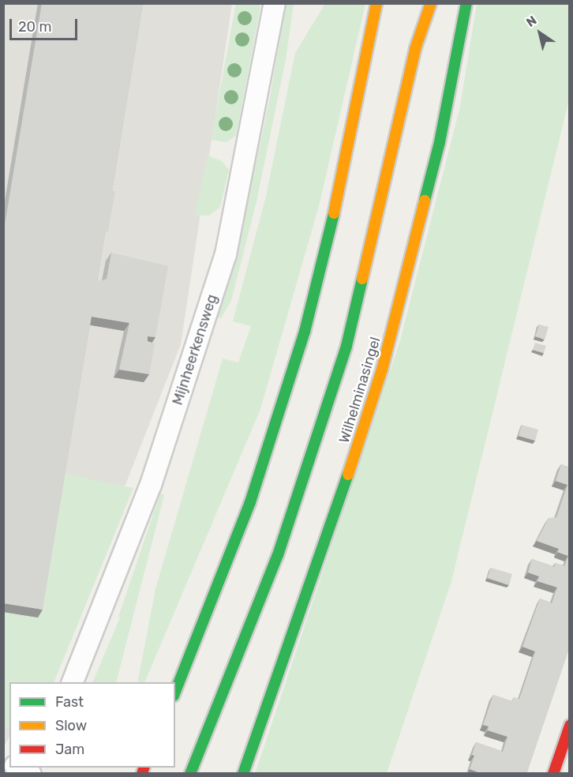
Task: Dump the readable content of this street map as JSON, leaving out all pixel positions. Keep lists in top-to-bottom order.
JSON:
{
  "streets": {
    "main road": ["Wilhelminasingel"],
    "street": ["Mijnheerkensweg"]
  },
  "legend": ["Fast", "Slow", "Jam"],
  "scale_bar": "20 m",
  "north": "top left"
}
